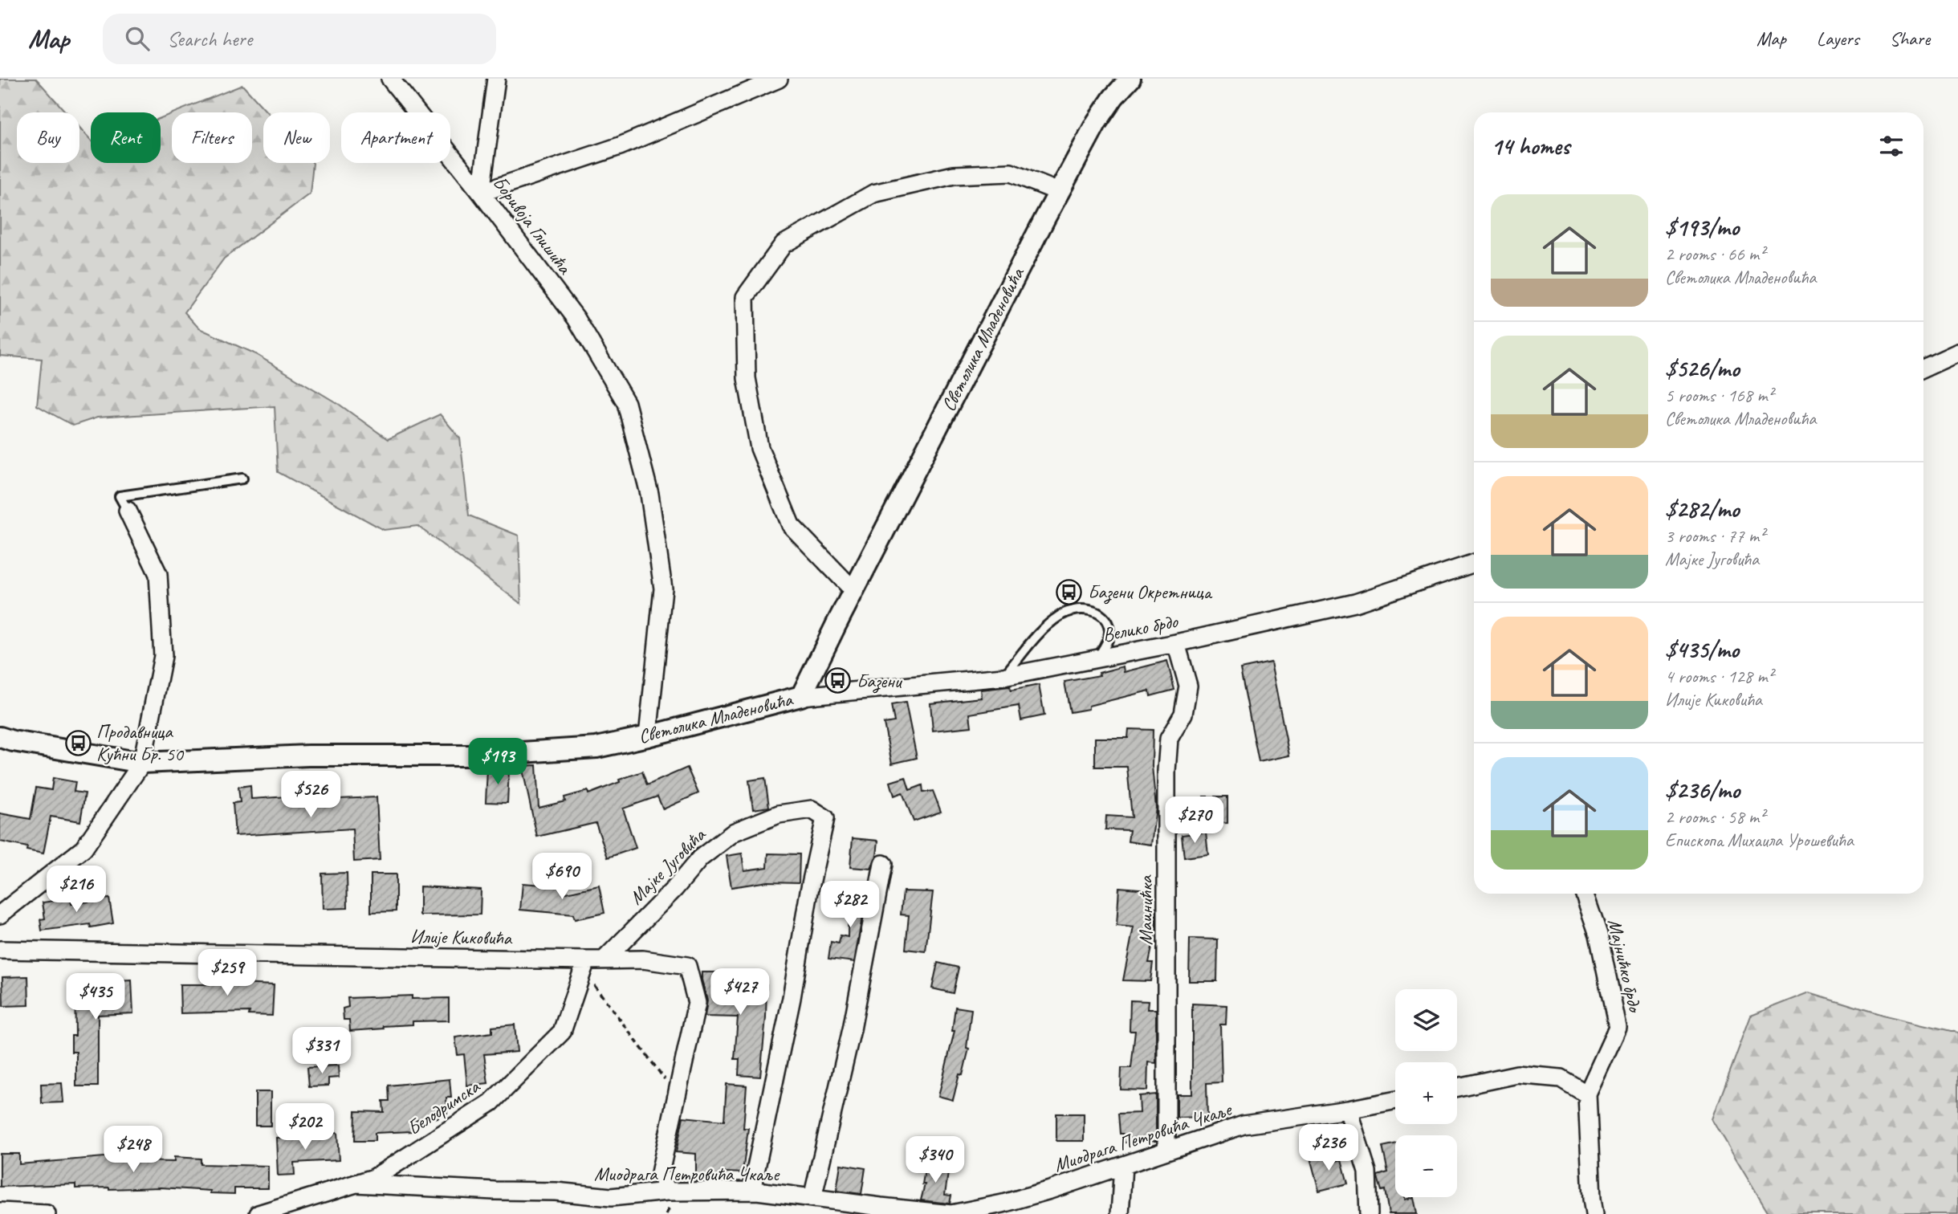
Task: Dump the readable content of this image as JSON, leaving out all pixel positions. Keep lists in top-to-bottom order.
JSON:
{
  "streets": {
    "street": [
      "Боривоја Глишића",
      "Светолика Младеновића",
      "Велико брдо",
      "Мајке Југовића",
      "Маинићка",
      "Илије Киковића",
      "Мајнићко брдо",
      "Белодримска",
      "Миодрага Петровића Чкаље"
    ]
  },
  "crossings": [
    ["Боривоја Глишића", "Светолика Младеновића"],
    ["Светолика Младеновића", "Велико брдо"],
    ["Велико брдо", "Маинићка"],
    ["Мајке Југовића", "Илије Киковића"],
    ["Мајке Југовића", "Миодрага Петровића Чкаље"],
    ["Маинићка", "Миодрага Петровића Чкаље"],
    ["Илије Киковића", "Белодримска"],
    ["Илије Киковића", "Миодрага Петровића Чкаље"],
    ["Белодримска", "Миодрага Петровића Чкаље"]
  ],
  "places": {
    "bus stop": ["Базени Окретница", "Базени", "Продавница Кућни Бр. 50"]
  },
  "page": {
    "header": "Map",
    "search": "Search here",
    "nav": ["Map", "Layers", "Share"],
    "chip": [
      "Buy",
      "Rent",
      "Filters",
      "New",
      "Apartment"
    ],
    "heading": "14 homes",
    "list": [
      {
        "name": "$193/mo",
        "note": "2 rooms · 66 m² · Светолика Младеновића"
      },
      {
        "name": "$526/mo",
        "note": "5 rooms · 168 m² · Светолика Младеновића"
      },
      {
        "name": "$282/mo",
        "note": "3 rooms · 77 m² · Мајке Југовића"
      },
      {
        "name": "$435/mo",
        "note": "4 rooms · 128 m² · Илије Киковића"
      },
      {
        "name": "$236/mo",
        "note": "2 rooms · 58 m² · Епископа Михаила Урошевића"
      }
    ],
    "price": [
      "$193",
      "$526",
      "$270",
      "$690",
      "$216",
      "$282",
      "$259",
      "$427",
      "$435",
      "$331",
      "$202",
      "$236",
      "$248",
      "$340"
    ],
    "map_buttons": ["+", "−"]
  }
}
